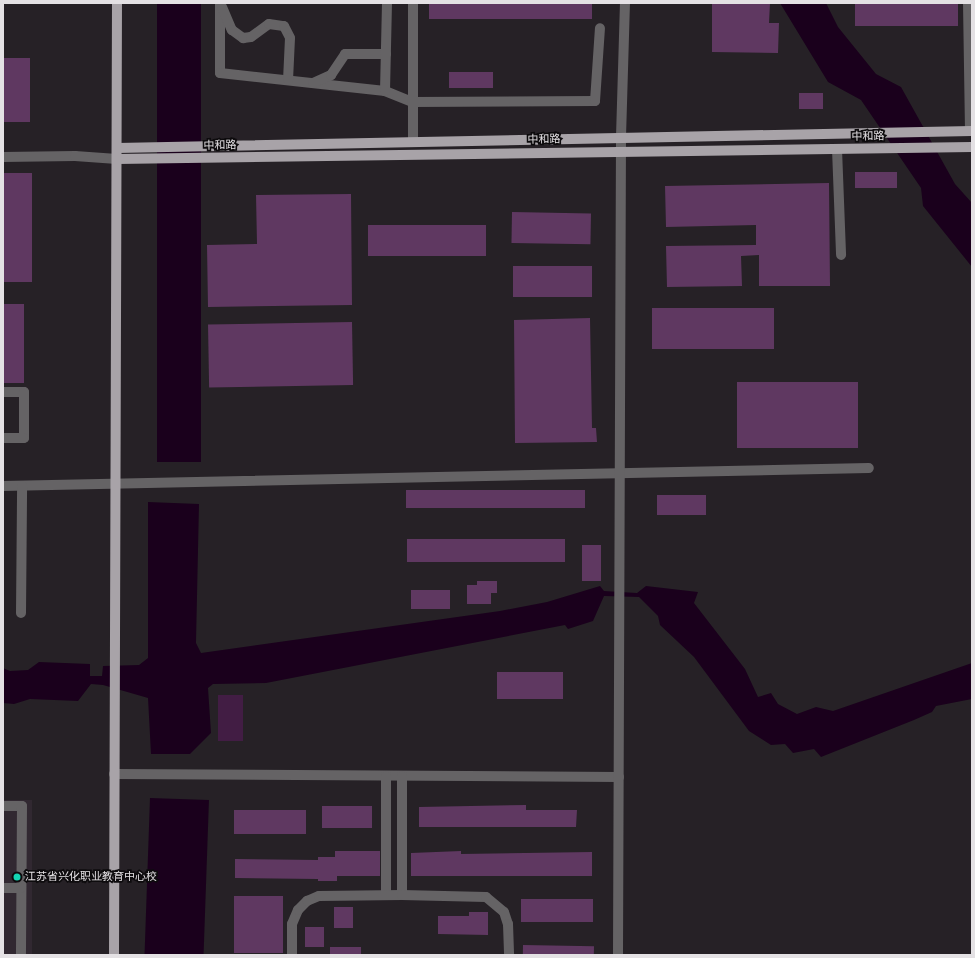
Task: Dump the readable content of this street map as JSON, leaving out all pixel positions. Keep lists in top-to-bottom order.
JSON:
{
  "streets": {
    "main road": ["中和路"]
  },
  "places": ["江苏省兴化职业教育中心校"]
}
